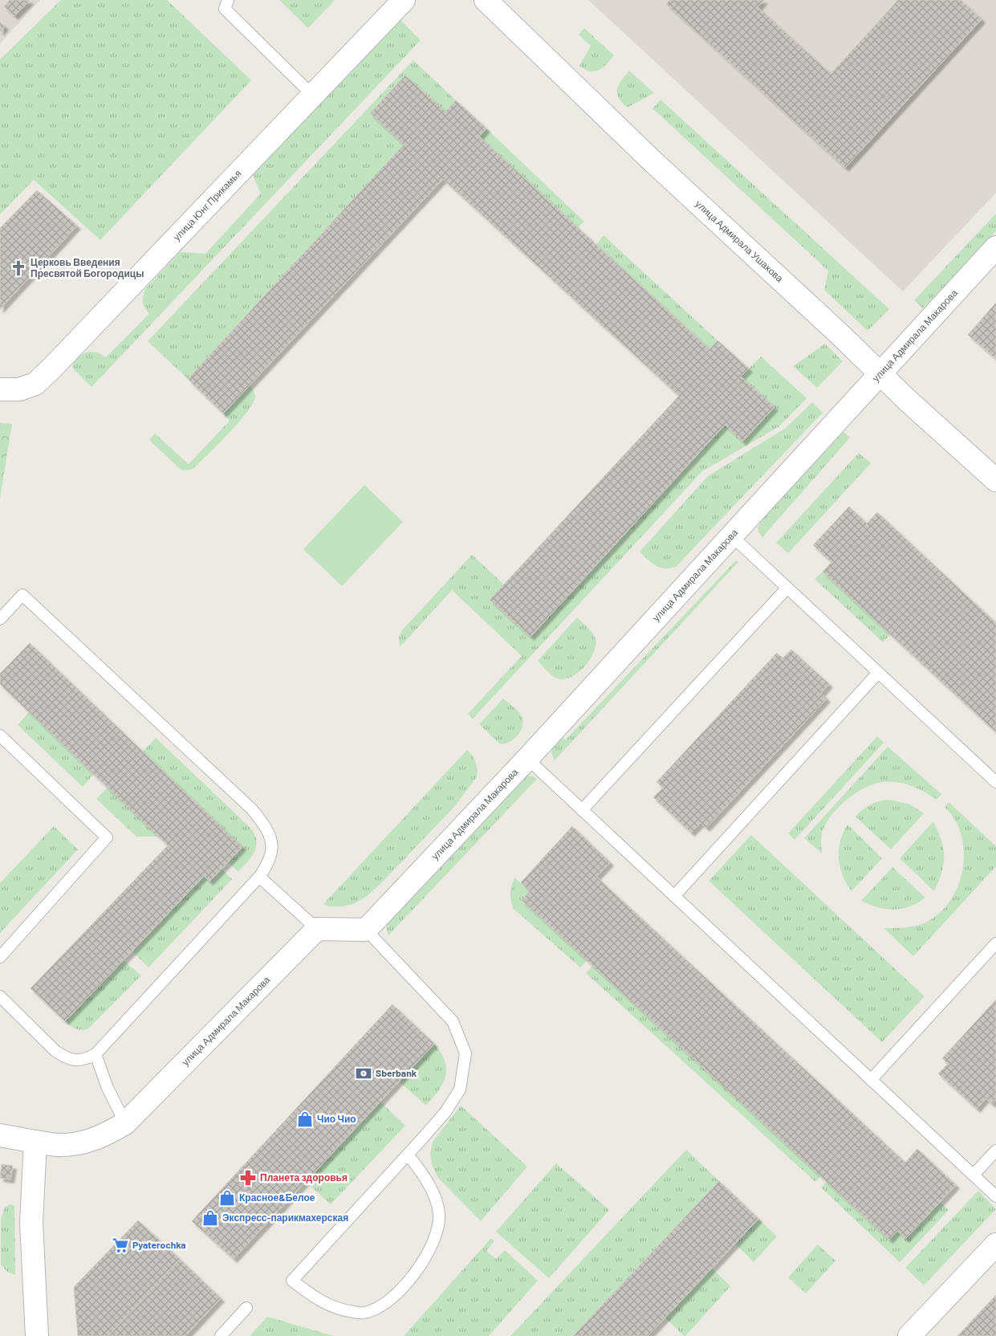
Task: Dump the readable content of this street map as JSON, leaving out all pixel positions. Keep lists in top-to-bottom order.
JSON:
{
  "streets": {
    "street": ["улица Юнг Прикамья", "улица Адмирала Ушакова", "улица Адмирала Макарова"]
  },
  "crossings": [
    ["улица Адмирала Ушакова", "улица Адмирала Макарова"]
  ],
  "places": {
    "church": ["Церковь Введения Пресвятой Богородицы"],
    "bank": ["Sberbank"],
    "shop": ["Чио Чио", "Красное&Белое", "Экспресс-парикмахерская"],
    "pharmacy": ["Планета здоровья"],
    "supermarket": ["Pyaterochka"]
  }
}
